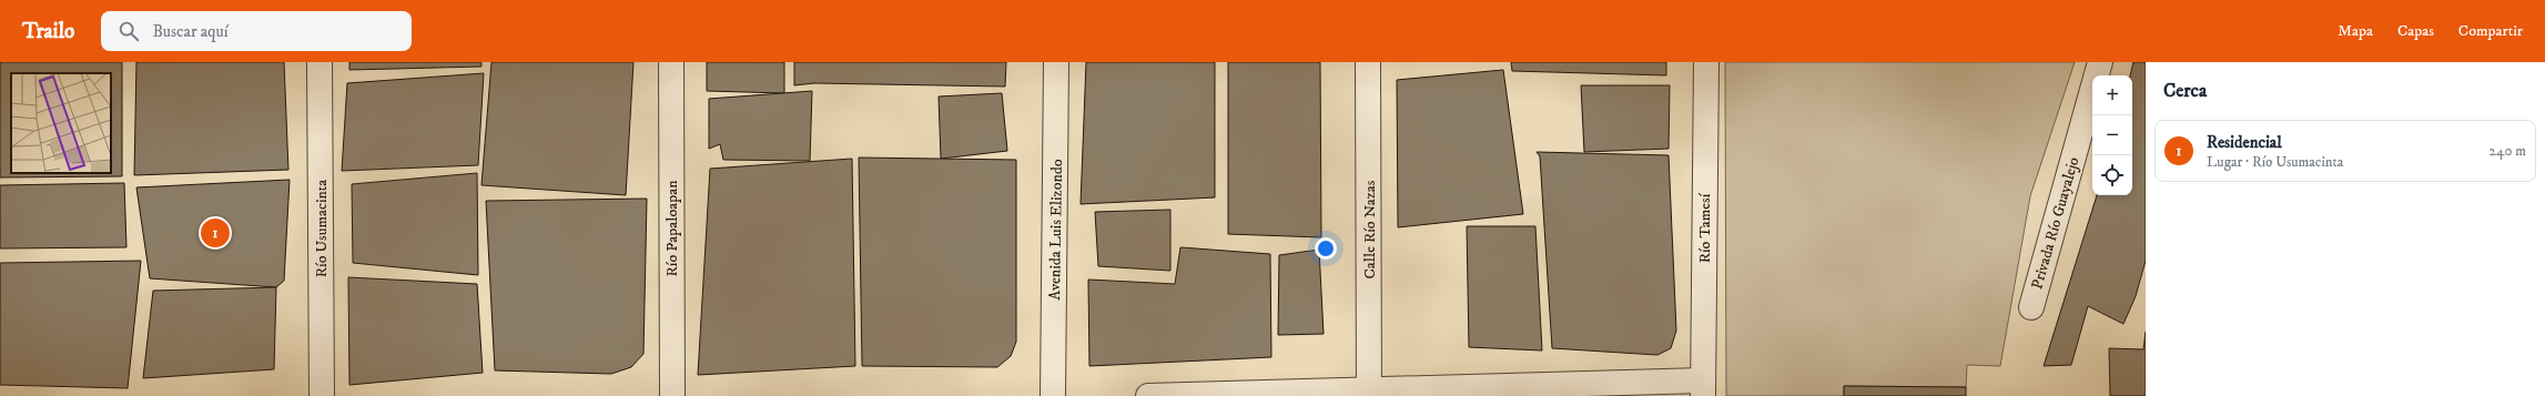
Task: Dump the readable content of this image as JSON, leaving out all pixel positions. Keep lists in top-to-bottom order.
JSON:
{
  "streets": {
    "street": [
      "Privada Río Guayalejo",
      "Río Usumacinta",
      "Río Papaloapan",
      "Río Tamesí",
      "Avenida Luis Elizondo",
      "Calle Río Nazas"
    ]
  },
  "page": {
    "header": "Trailo",
    "search": "Buscar aquí",
    "nav": ["Mapa", "Capas", "Compartir"],
    "heading": "Cerca",
    "map_buttons": ["+", "−"],
    "list": [
      {
        "mark": "1",
        "name": "Residencial",
        "note": "Lugar · Río Usumacinta",
        "value": "240 m"
      }
    ],
    "pins": "1"
  }
}
